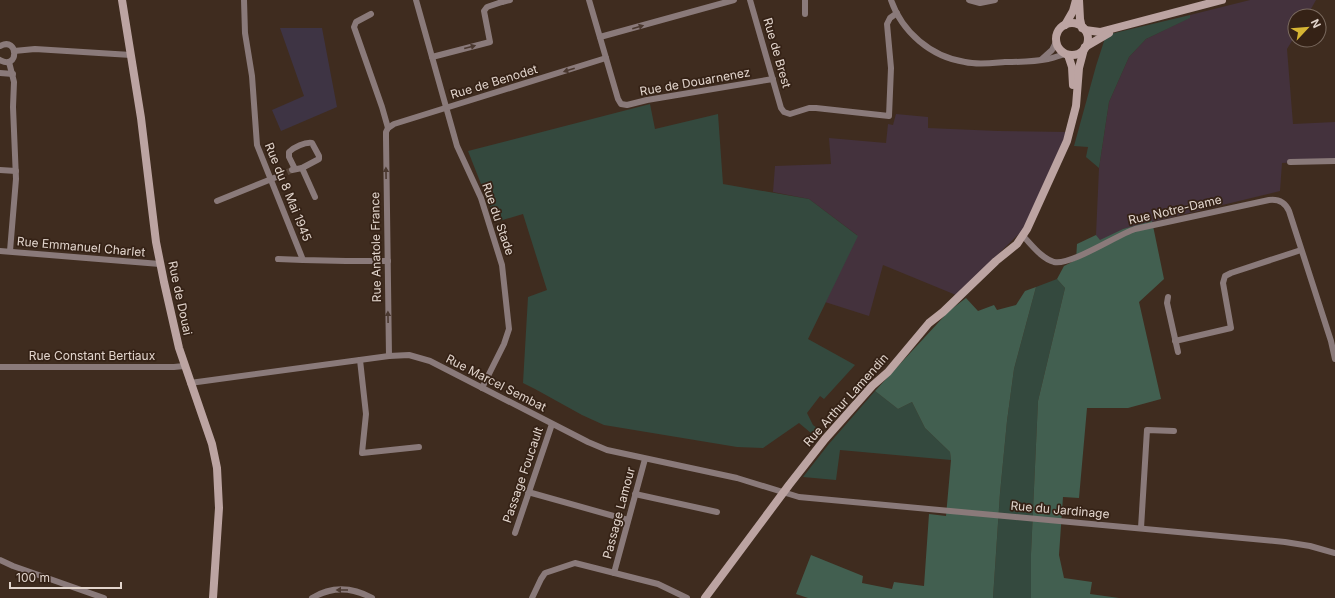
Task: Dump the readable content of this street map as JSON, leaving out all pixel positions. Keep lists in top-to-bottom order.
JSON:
{
  "streets": {
    "street": [
      "Rue de Brest",
      "Rue de Benodet",
      "Rue de Douarnenez",
      "Rue du 8 Mai 1945",
      "Rue Notre-Dame",
      "Rue du Stade",
      "Rue Emmanuel Charlet",
      "Rue Anatole France",
      "Rue de Douai",
      "Rue Constant Bertiaux",
      "Rue Marcel Sembat",
      "Rue Arthur Lamendin",
      "Passage Foucault",
      "Rue du Jardinage",
      "Passage Lamour"
    ]
  },
  "crossings": [
    ["Rue de Brest", "Rue de Douarnenez"],
    ["Rue de Benodet", "Rue de Douarnenez"],
    ["Rue de Benodet", "Rue du Stade"],
    ["Rue de Benodet", "Rue Anatole France"],
    ["Rue du 8 Mai 1945", "Rue Anatole France"],
    ["Rue Notre-Dame", "Rue Arthur Lamendin"],
    ["Rue du Stade", "Rue Marcel Sembat"],
    ["Rue Emmanuel Charlet", "Rue de Douai"],
    ["Rue Anatole France", "Rue Marcel Sembat"],
    ["Rue de Douai", "Rue Constant Bertiaux"],
    ["Rue de Douai", "Rue Marcel Sembat"],
    ["Rue Marcel Sembat", "Rue Arthur Lamendin"],
    ["Rue Marcel Sembat", "Passage Foucault"],
    ["Rue Marcel Sembat", "Rue du Jardinage"],
    ["Rue Marcel Sembat", "Passage Lamour"],
    ["Rue Arthur Lamendin", "Rue du Jardinage"]
  ],
  "one_way": ["Rue de Benodet", "Rue Anatole France"],
  "scale_bar": "100 m",
  "north": "top right"
}
